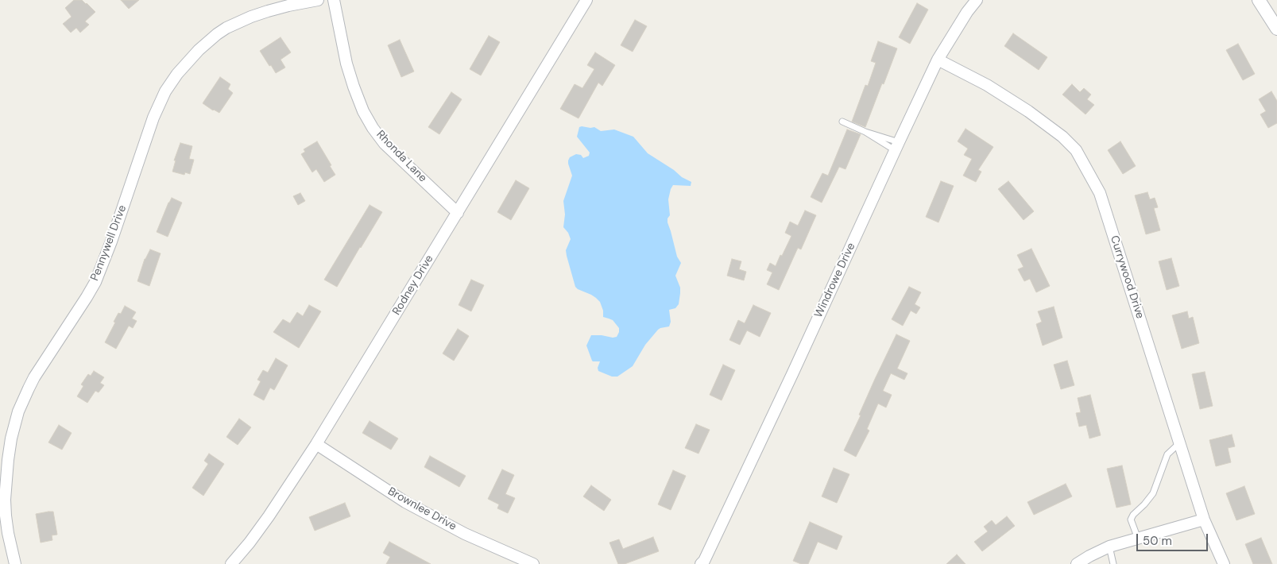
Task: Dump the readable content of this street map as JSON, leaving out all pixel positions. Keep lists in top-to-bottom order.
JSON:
{
  "streets": {
    "street": [
      "Rhonda Lane",
      "Pennywell Drive",
      "Currywood Drive",
      "Windrowe Drive",
      "Rodney Drive",
      "Brownlee Drive"
    ]
  },
  "crossings": [
    ["Rhonda Lane", "Rodney Drive"],
    ["Currywood Drive", "Windrowe Drive"],
    ["Rodney Drive", "Brownlee Drive"]
  ],
  "scale_bar": "50 m"
}
